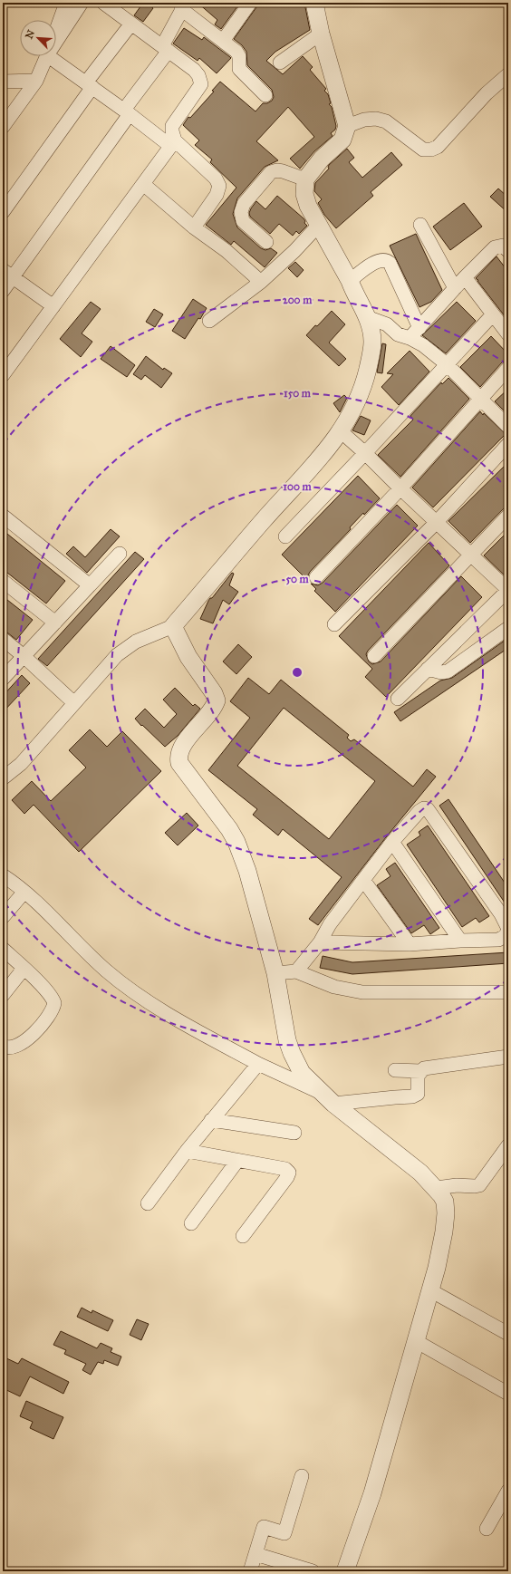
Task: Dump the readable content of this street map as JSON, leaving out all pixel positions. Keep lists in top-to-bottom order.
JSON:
{
  "north": "top left",
  "rings": [
    "200 m",
    "150 m",
    "100 m",
    "50 m"
  ]
}
